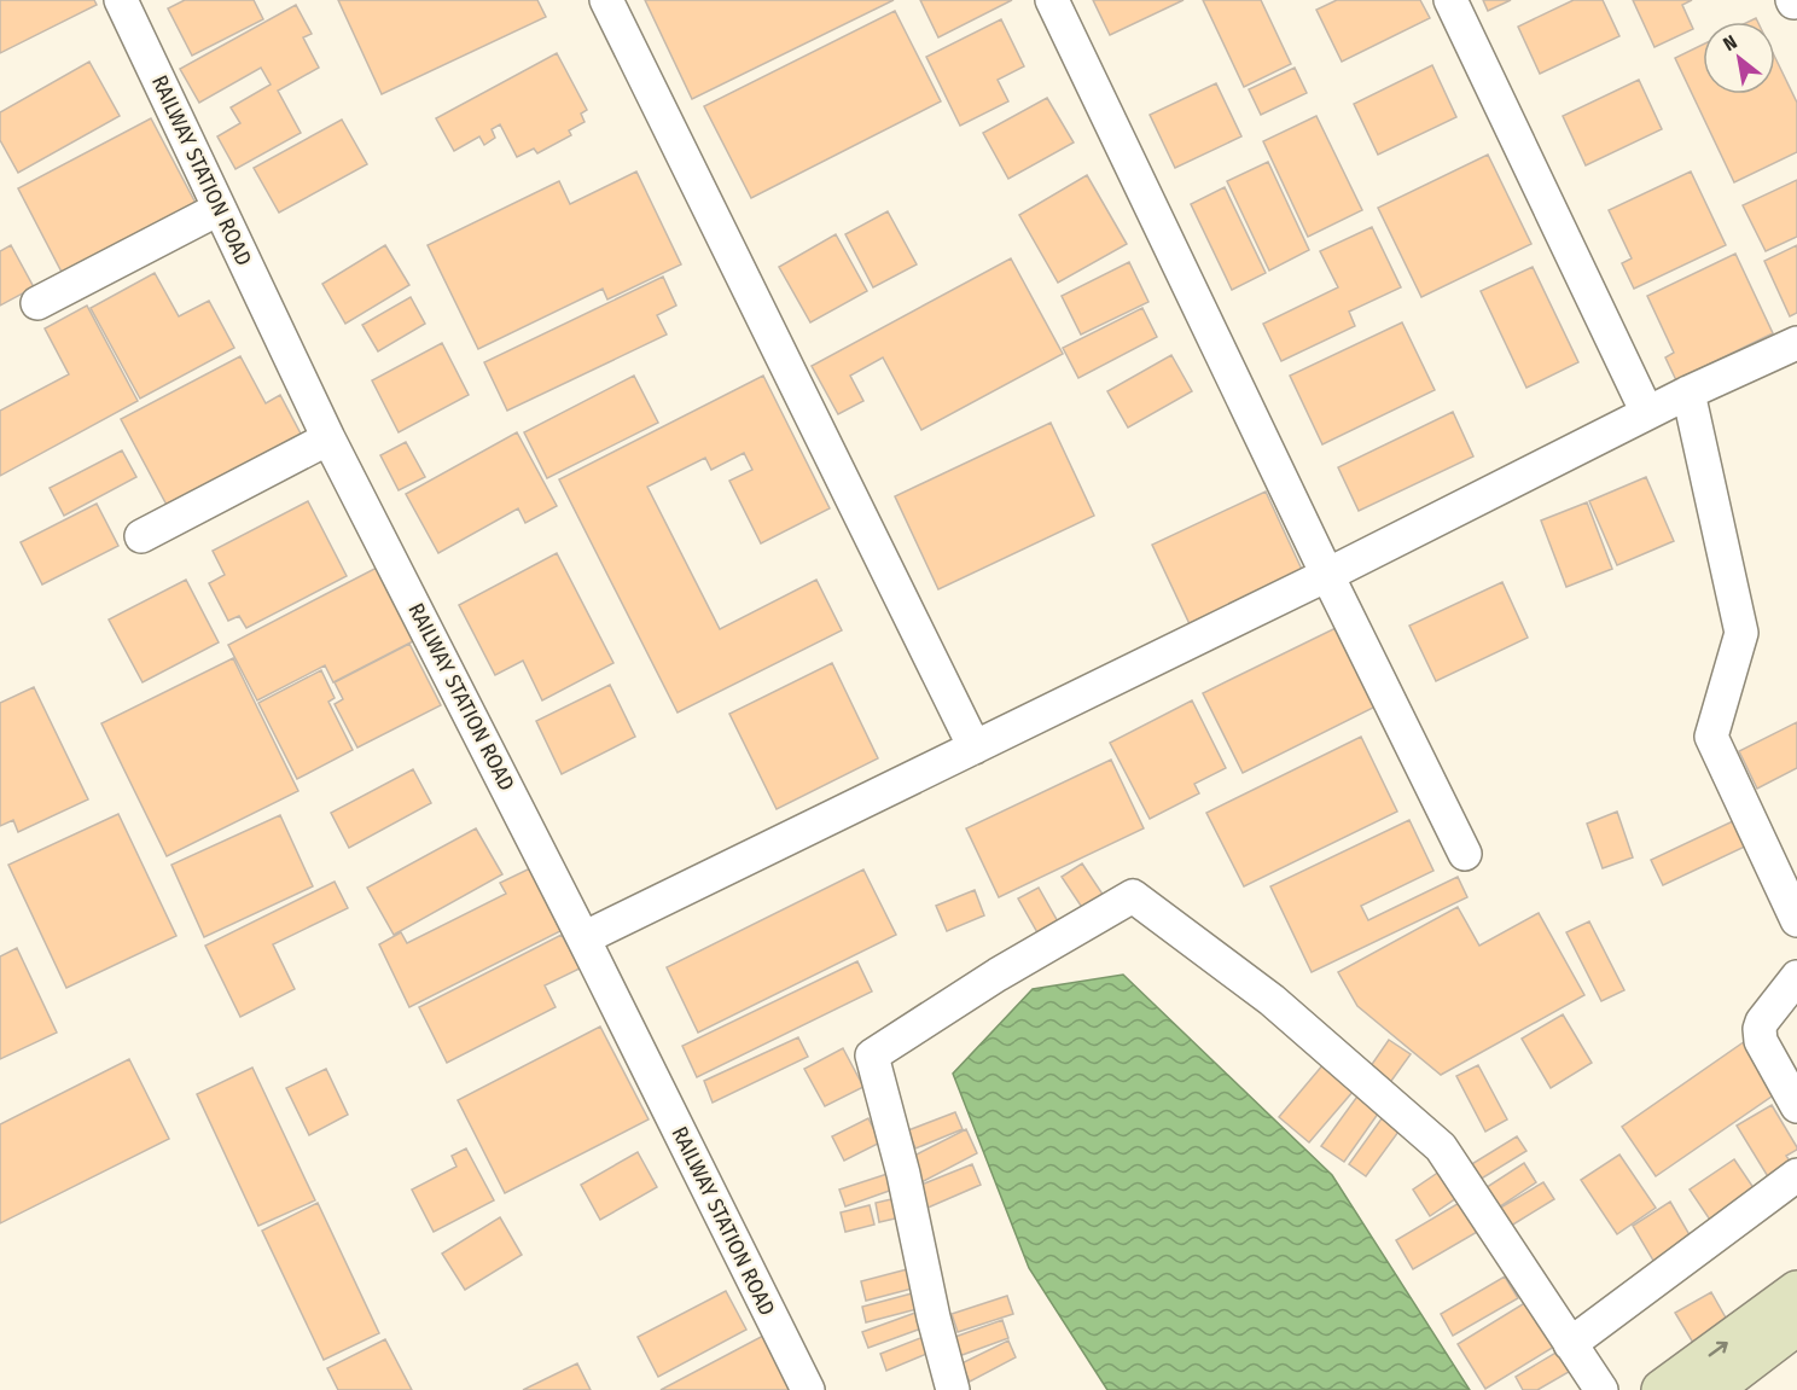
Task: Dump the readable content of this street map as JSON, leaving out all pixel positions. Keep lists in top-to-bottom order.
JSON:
{
  "streets": {
    "street": ["RAILWAY STATION ROAD"]
  },
  "north": "top left"
}
